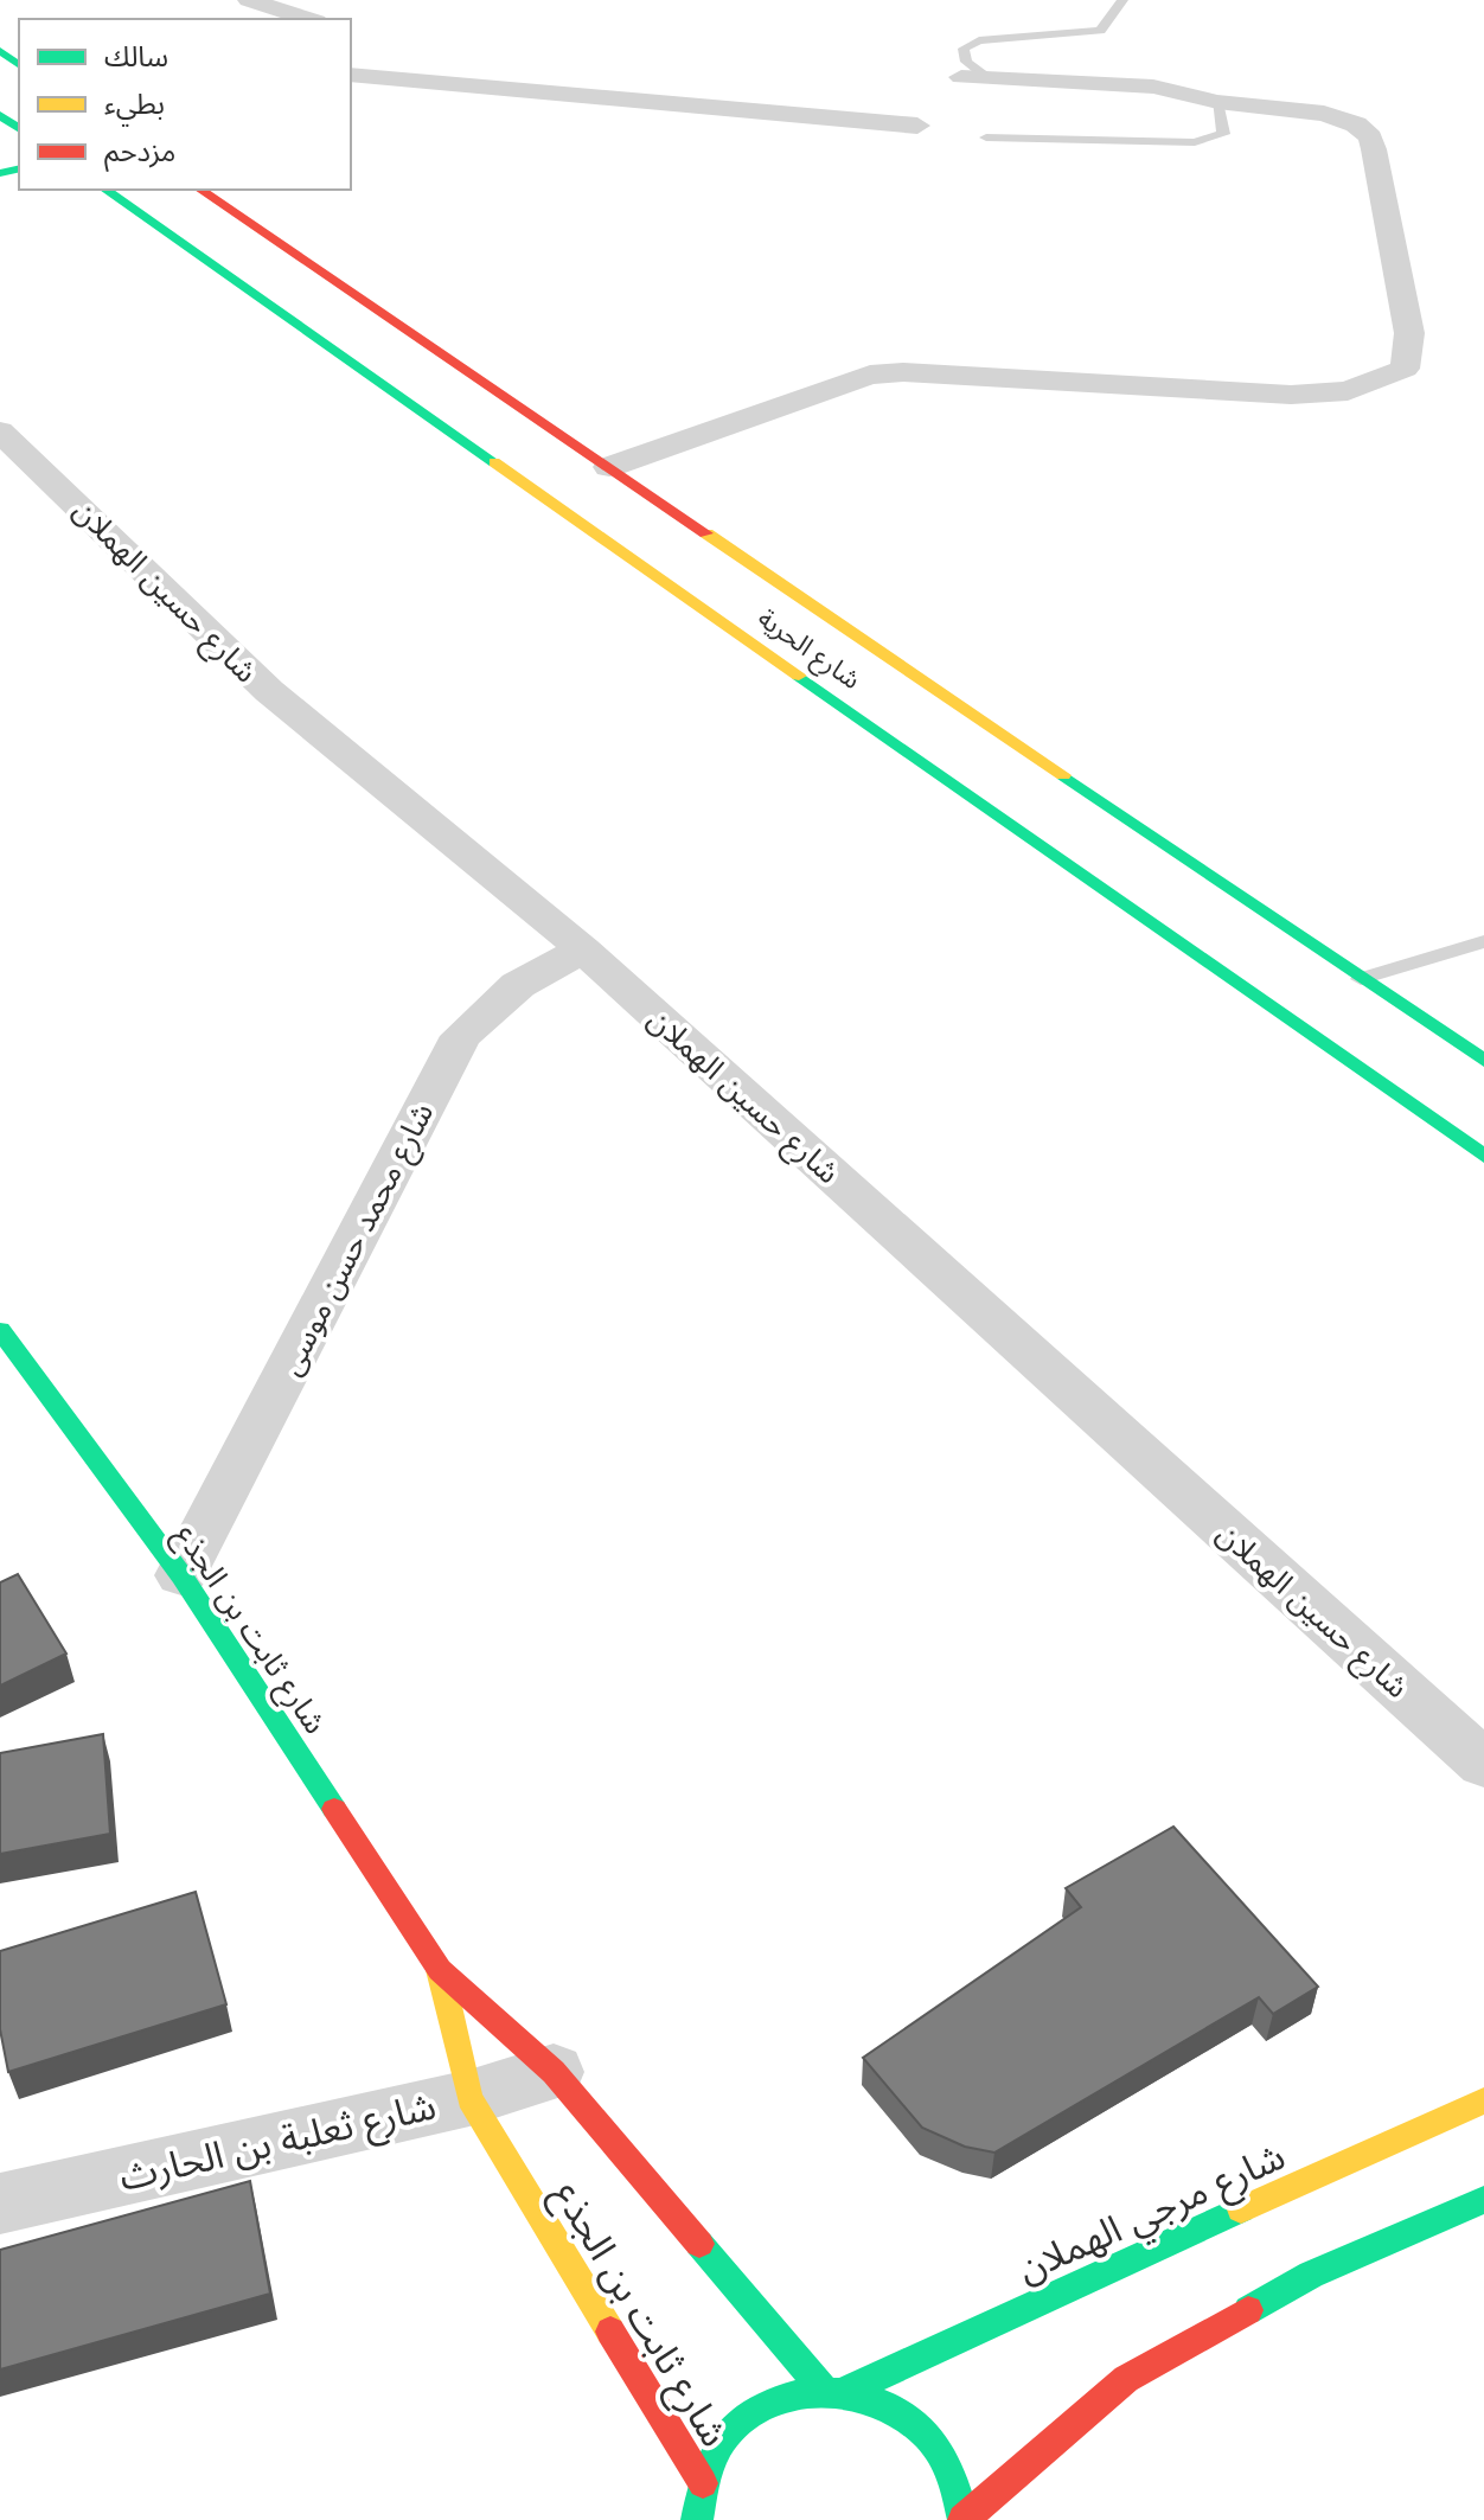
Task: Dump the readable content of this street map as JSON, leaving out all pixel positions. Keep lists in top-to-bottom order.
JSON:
{
  "streets": {
    "main road": ["شارع الحرية", "شارع ثابت بن الجذع", "شارع مرجي الهملان"],
    "street": ["شارع حسين الهملان", "شارع محمد حسن موسى", "شارع ثعلبة بن الحارث"]
  },
  "crossings": [
    ["شارع حسين الهملان", "شارع محمد حسن موسى"],
    ["شارع محمد حسن موسى", "شارع ثابت بن الجذع"],
    ["شارع ثابت بن الجذع", "شارع ثعلبة بن الحارث"]
  ],
  "legend": ["سالك", "بطيء", "مزدحم"]
}
